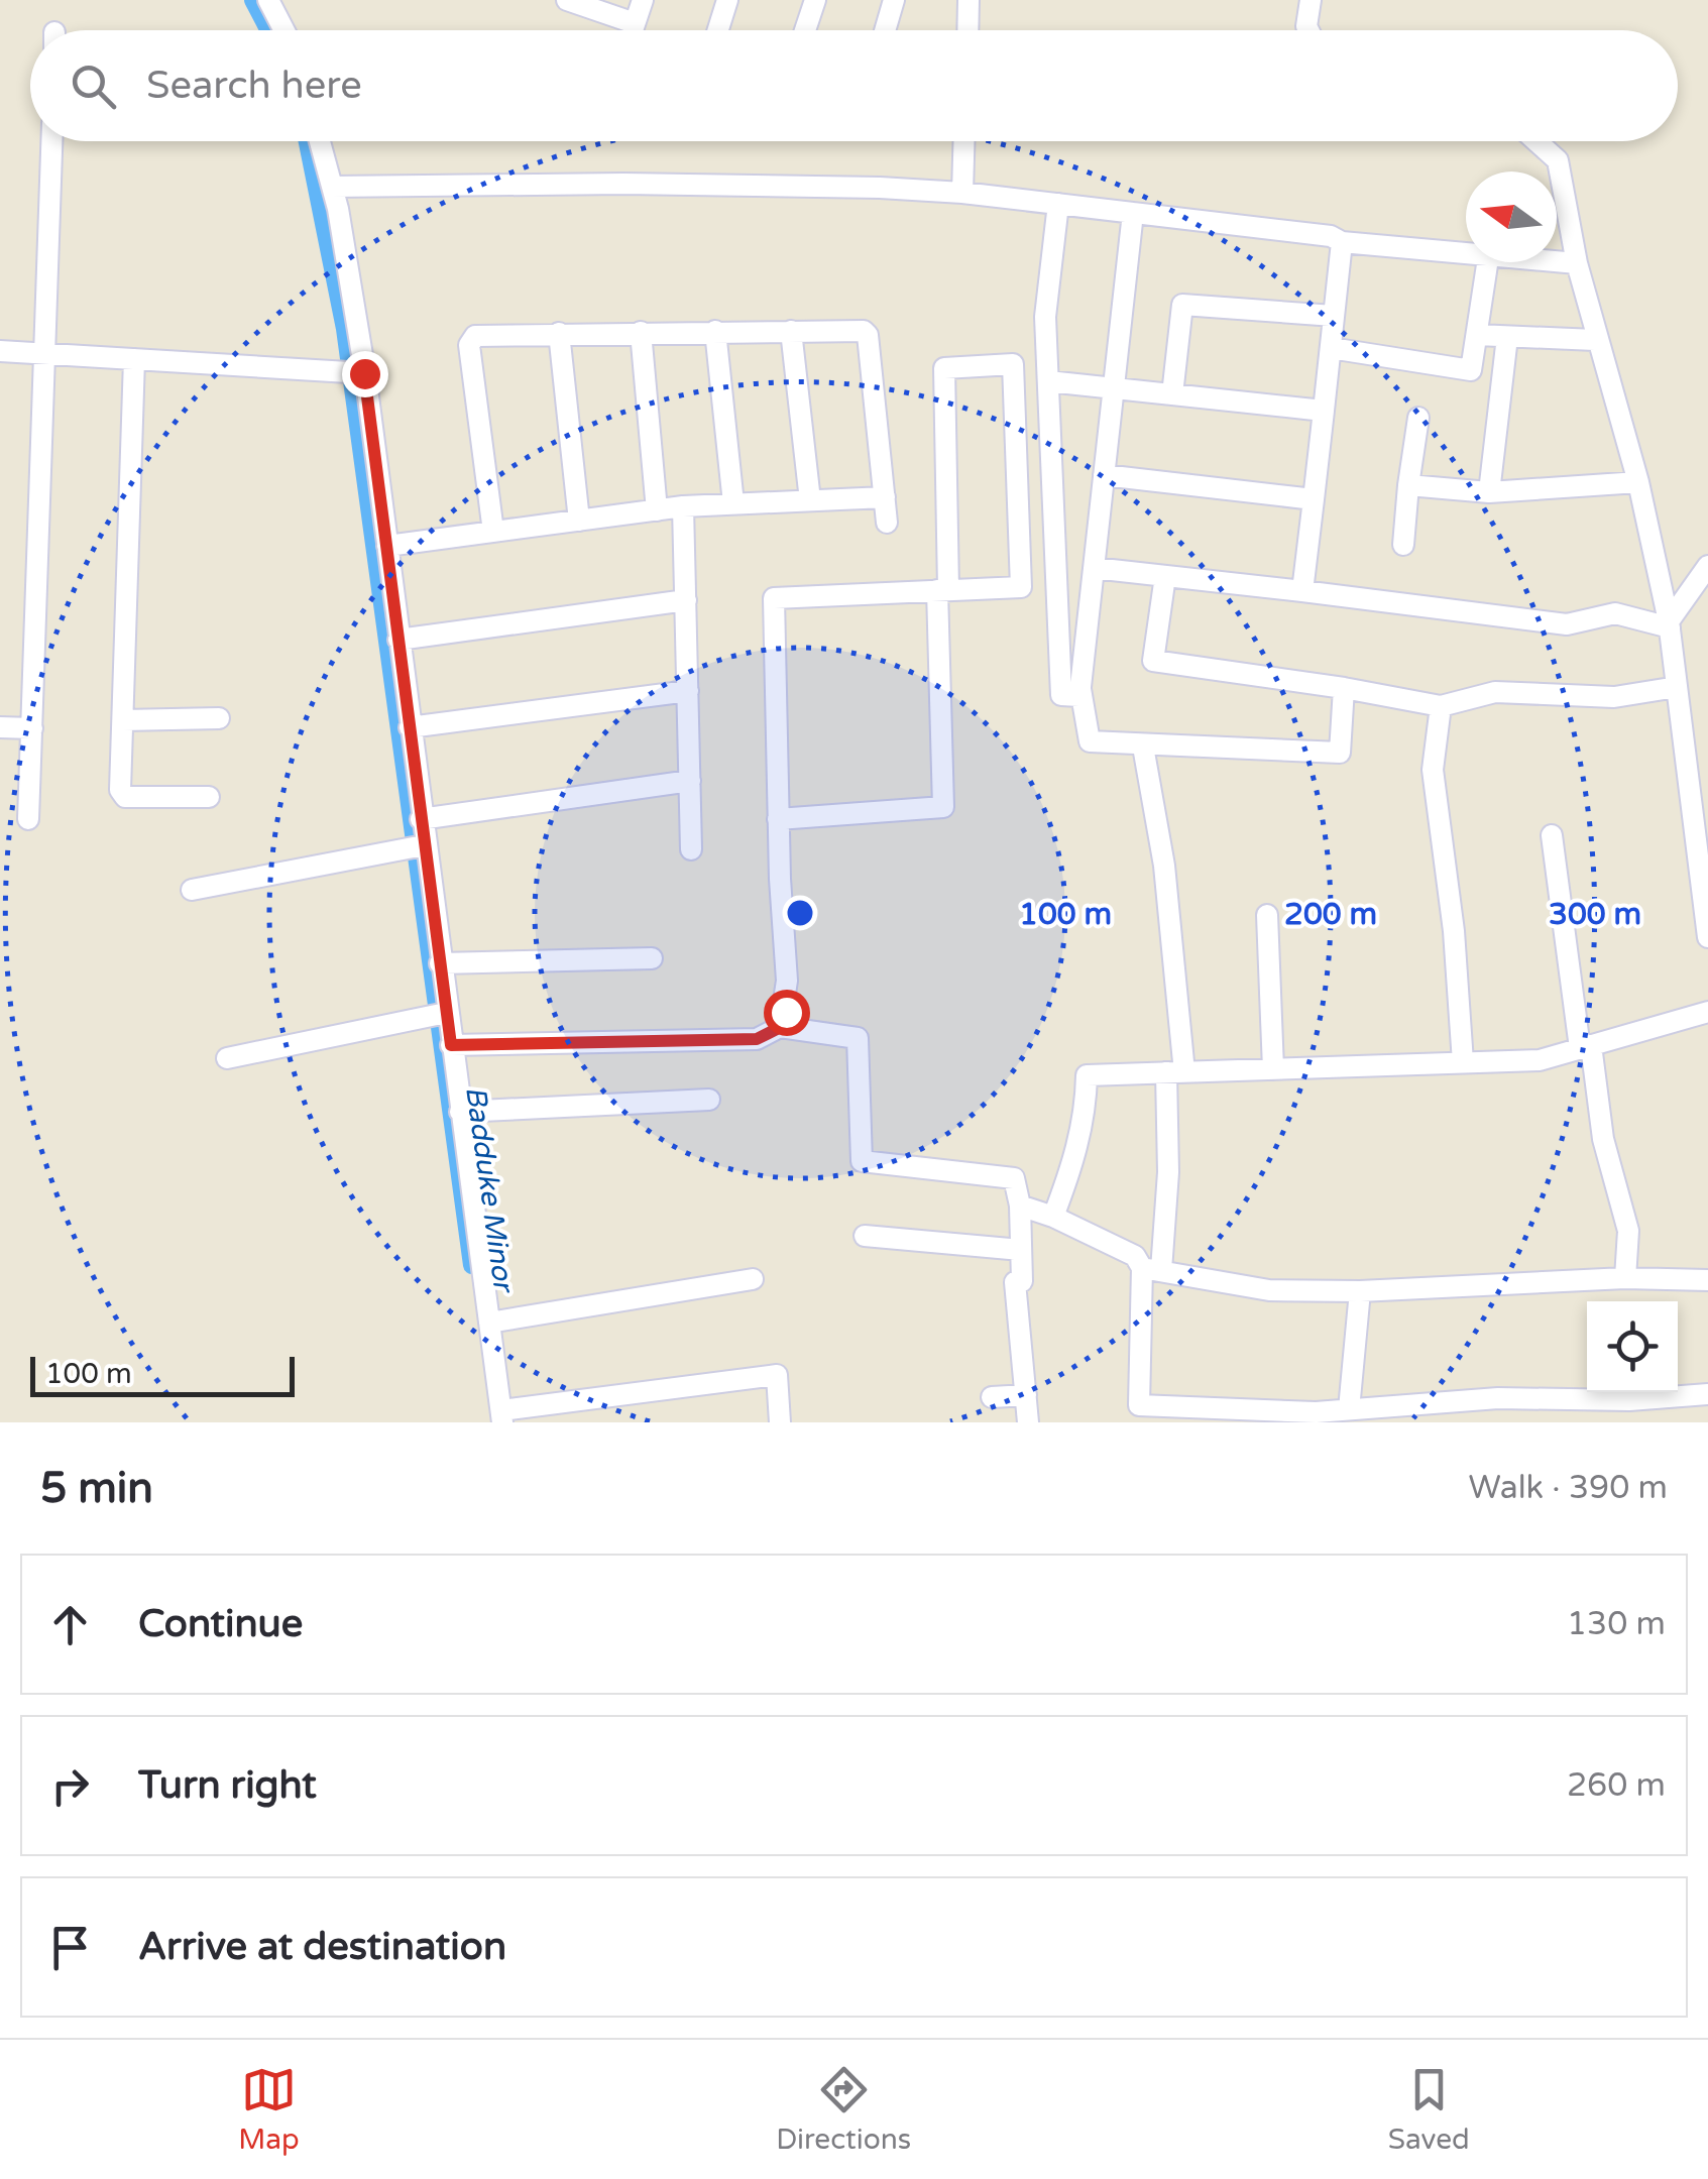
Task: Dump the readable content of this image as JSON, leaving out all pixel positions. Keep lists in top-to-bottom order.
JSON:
{
  "water": ["Badduke Minor"],
  "scale_bar": "100 m",
  "north": "left",
  "page": {
    "search": "Search here",
    "scale": "100 m",
    "heading": ["5 min", "Walk · 390 m"],
    "list": [
      ["Continue", "130 m"],
      ["Turn right", "260 m"],
      "Arrive at destination"
    ],
    "nav": ["Map", "Directions", "Saved"]
  },
  "rings": ["100 m", "200 m", "300 m"]
}
